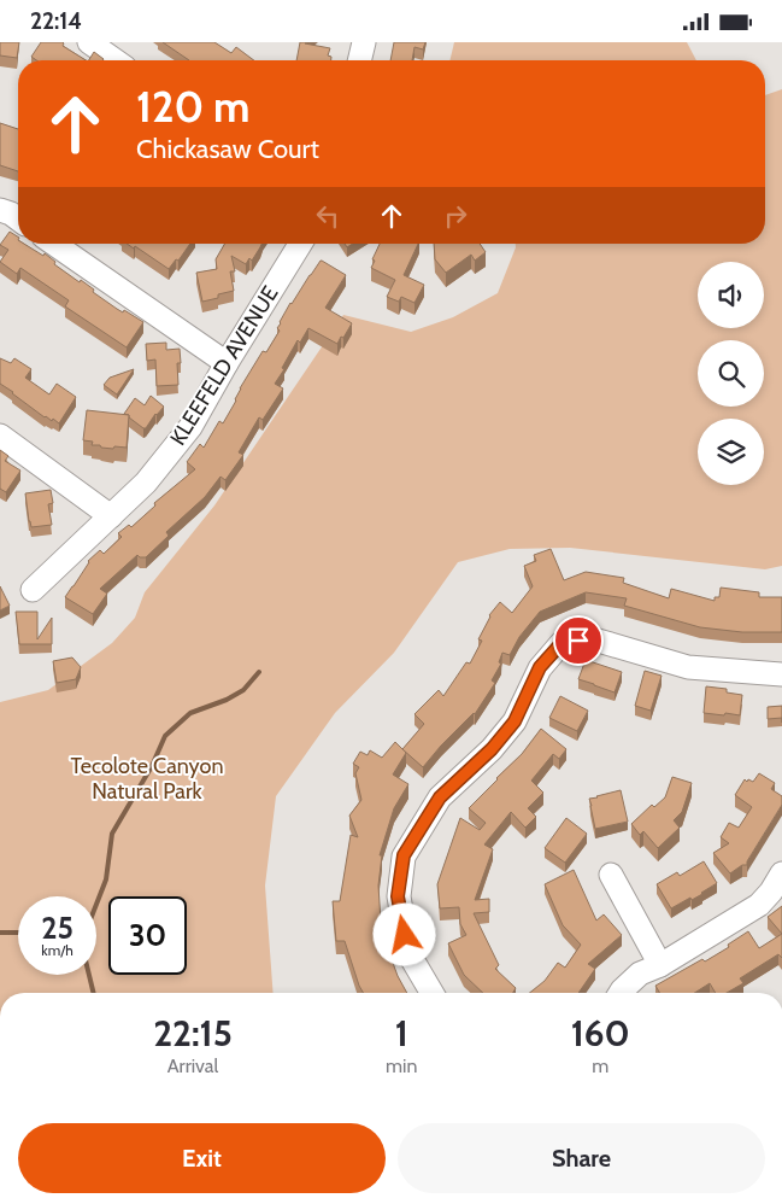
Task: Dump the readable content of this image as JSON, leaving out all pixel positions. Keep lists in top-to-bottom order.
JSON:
{
  "streets": {
    "street": ["KLEEFELD AVENUE"]
  },
  "parks": ["Tecolote Canyon Natural Park"],
  "page": {
    "status": "22:14",
    "turn": ["120 m", "Chickasaw Court"],
    "speed": "25 km/h",
    "limit": "30",
    "eta": [
      "22:15",
      "Arrival",
      "1",
      "min",
      "160",
      "m"
    ],
    "buttons": ["Exit", "Share"]
  }
}
